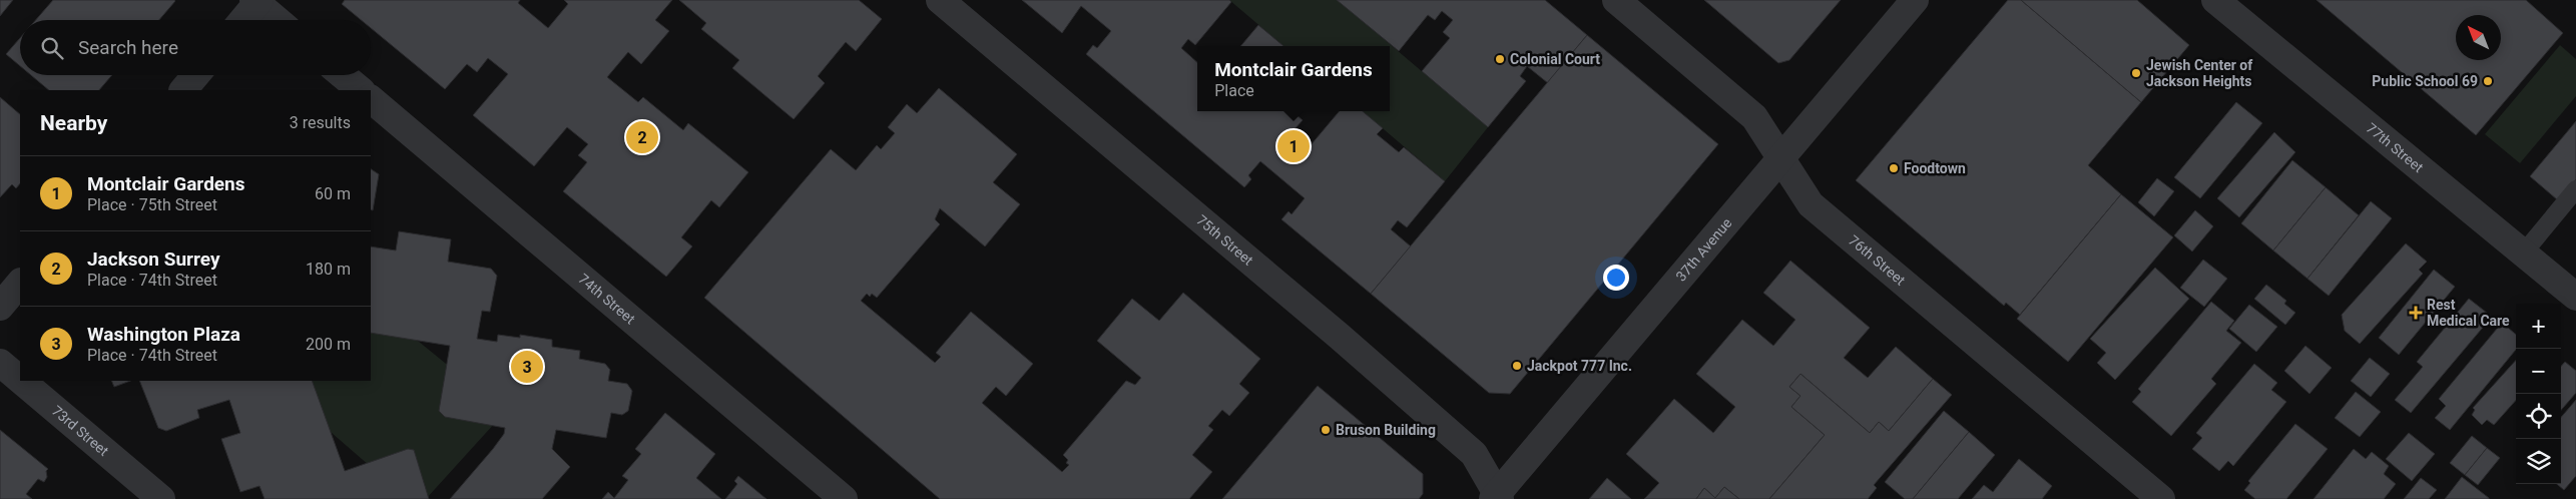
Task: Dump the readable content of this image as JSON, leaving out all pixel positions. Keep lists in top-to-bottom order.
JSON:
{
  "streets": {
    "street": [
      "77th Street",
      "75th Street",
      "37th Avenue",
      "76th Street",
      "74th Street",
      "73rd Street"
    ]
  },
  "crossings": [
    ["75th Street", "37th Avenue"],
    ["37th Avenue", "76th Street"]
  ],
  "places": {
    "other": [
      "Colonial Court",
      "Jewish Center of Jackson Heights",
      "Public School 69",
      "Foodtown",
      "Jackpot 777 Inc.",
      "Bruson Building"
    ],
    "health": ["Rest Medical Care"]
  },
  "north": "top left",
  "page": {
    "search": "Search here",
    "popup": ["Montclair Gardens", "Place"],
    "heading": ["Nearby", "3 results"],
    "pins": ["2", "1", "3"],
    "list": [
      {
        "mark": "1",
        "name": "Montclair Gardens",
        "note": "Place · 75th Street",
        "value": "60 m"
      },
      {
        "mark": "2",
        "name": "Jackson Surrey",
        "note": "Place · 74th Street",
        "value": "180 m"
      },
      {
        "mark": "3",
        "name": "Washington Plaza",
        "note": "Place · 74th Street",
        "value": "200 m"
      }
    ],
    "map_buttons": ["+", "−"]
  }
}
